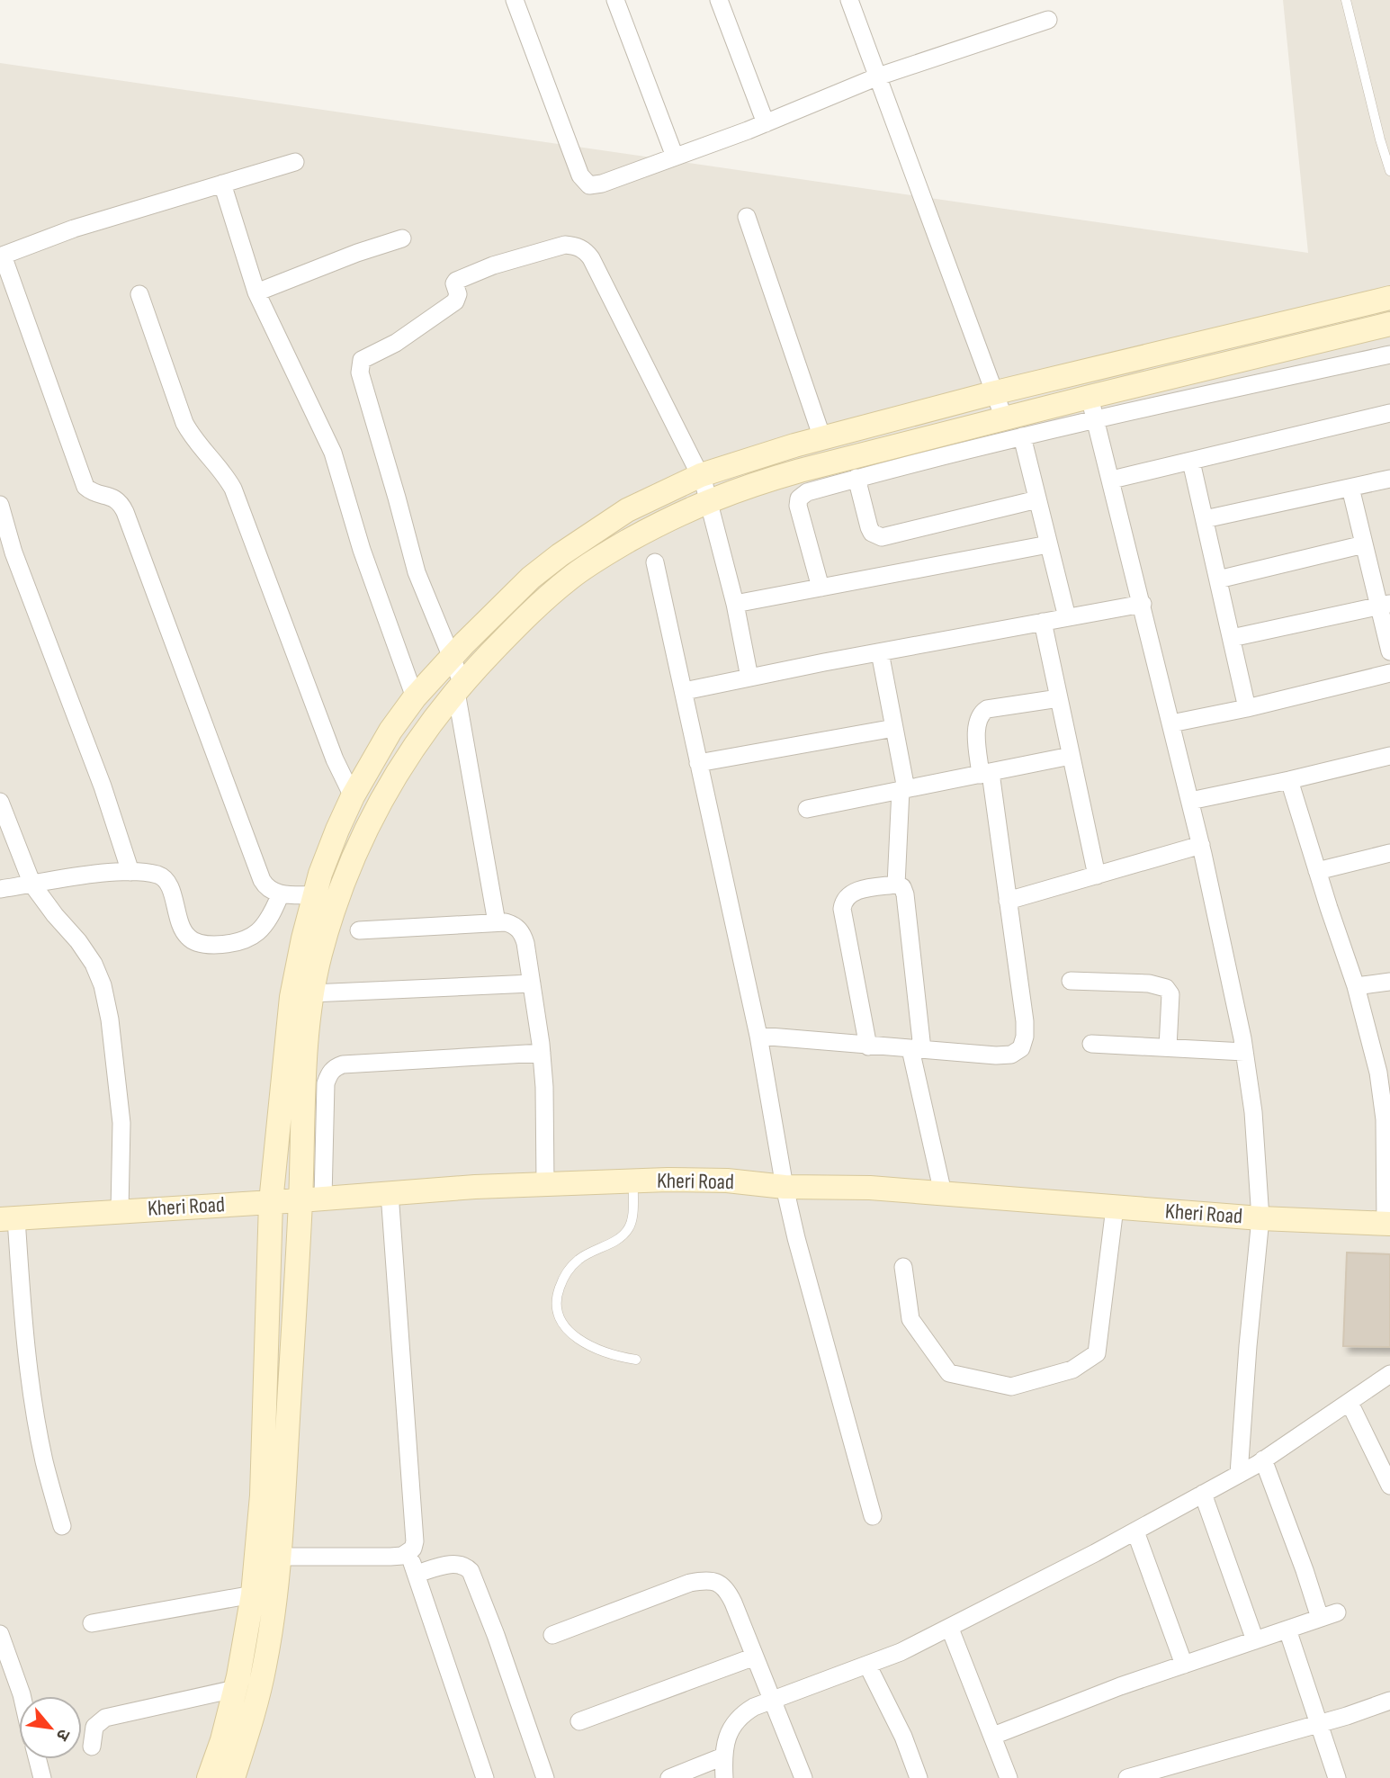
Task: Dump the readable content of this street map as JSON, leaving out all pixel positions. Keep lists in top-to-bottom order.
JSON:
{
  "streets": {
    "street": ["Kheri Road"]
  },
  "north": "bottom right"
}
